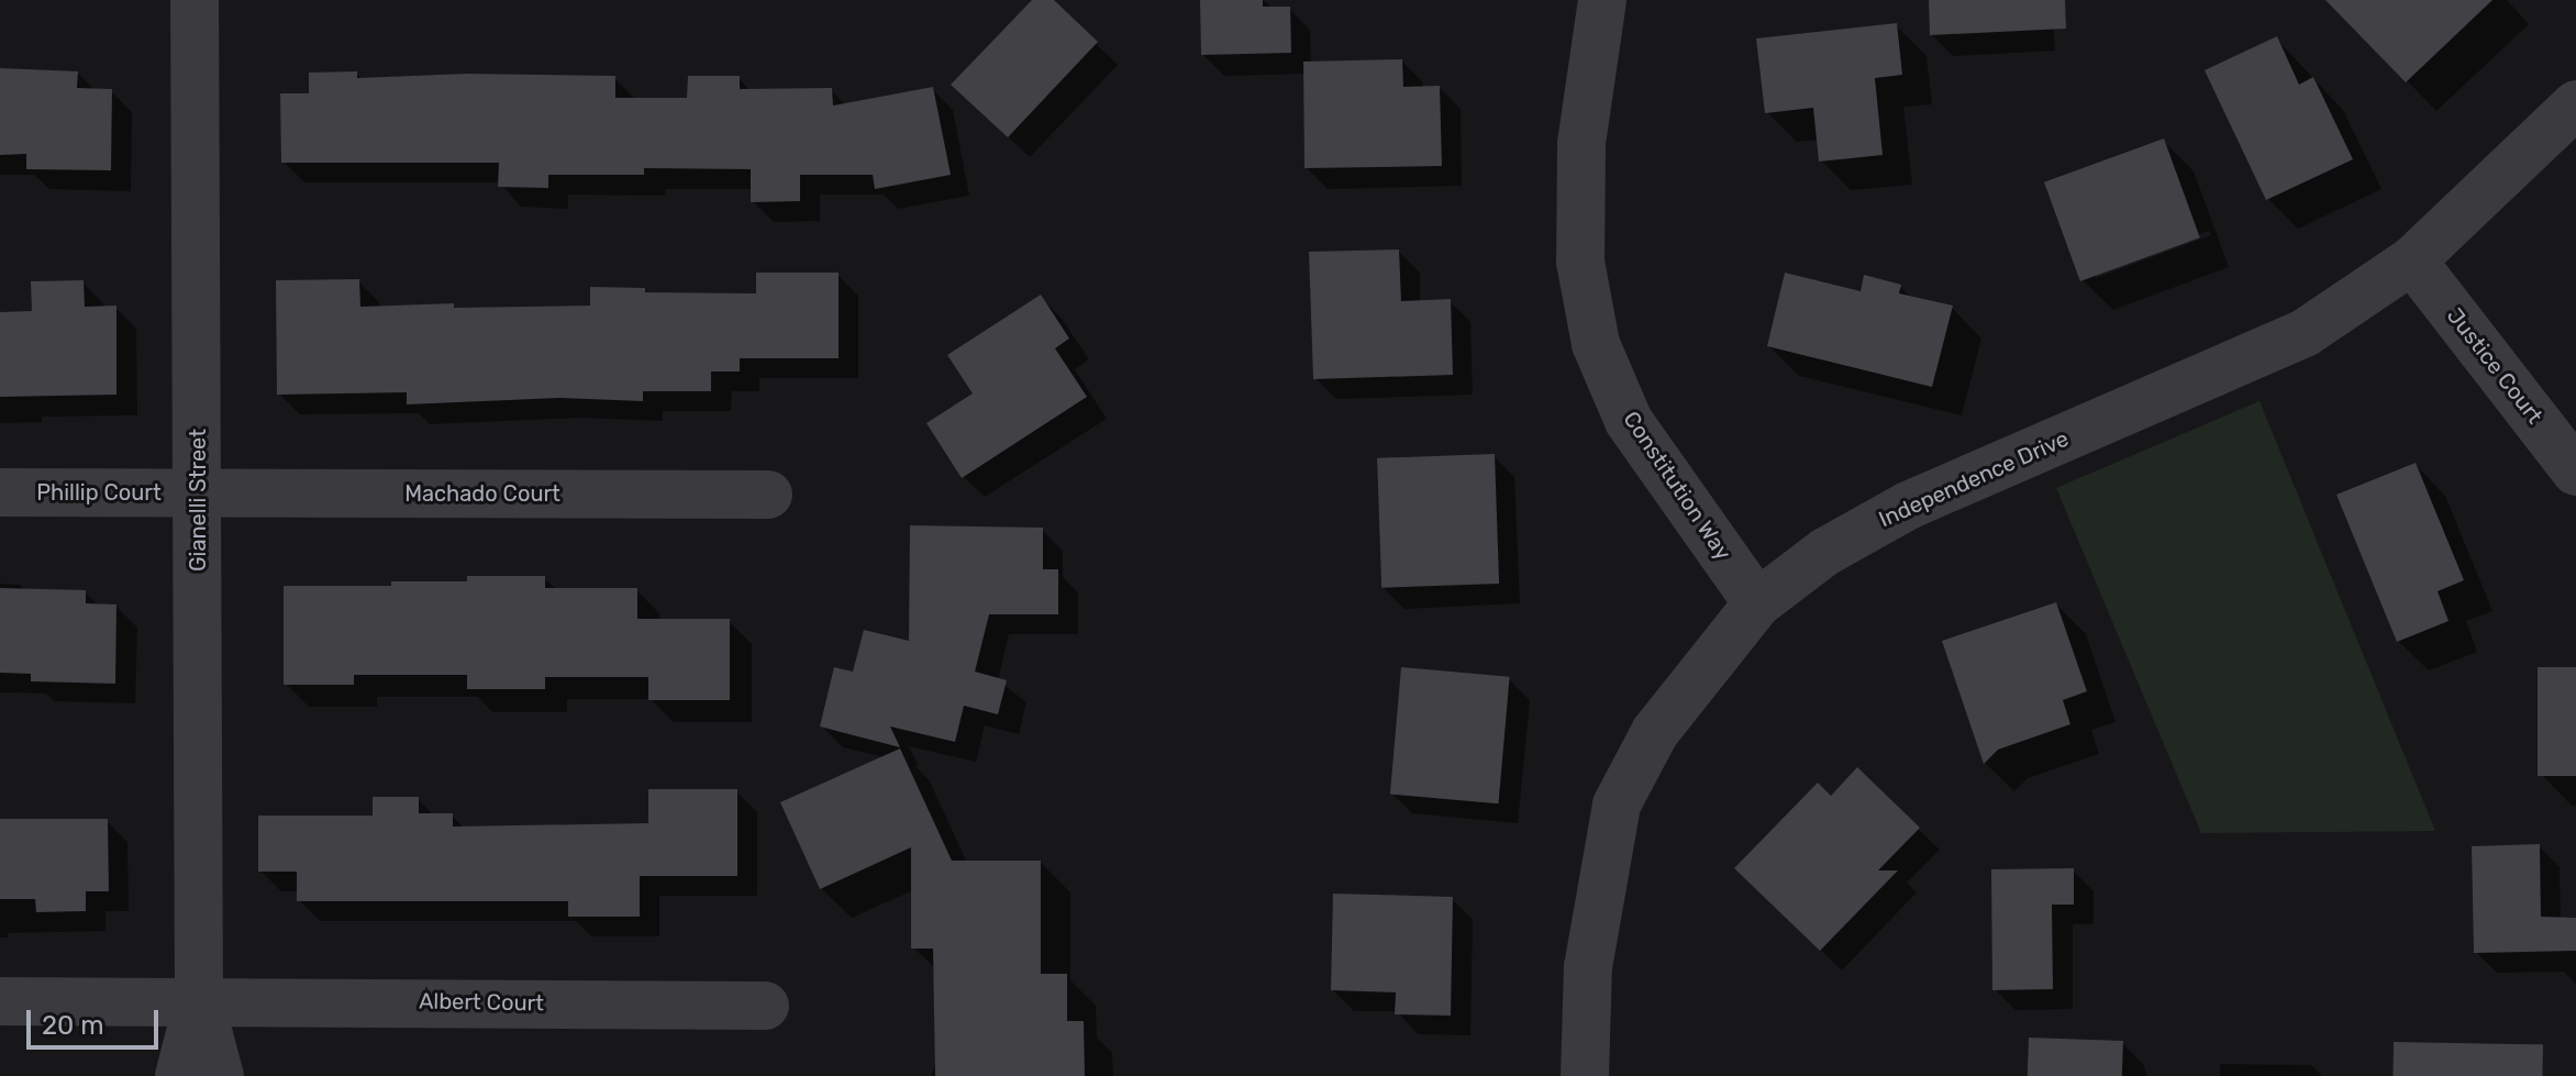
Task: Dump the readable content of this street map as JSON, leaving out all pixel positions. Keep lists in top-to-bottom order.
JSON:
{
  "streets": {
    "street": [
      "Justice Court",
      "Independence Drive",
      "Constitution Way",
      "Phillip Court",
      "Machado Court",
      "Gianelli Street",
      "Albert Court"
    ]
  },
  "crossings": [
    ["Justice Court", "Independence Drive"],
    ["Independence Drive", "Constitution Way"],
    ["Phillip Court", "Machado Court"],
    ["Phillip Court", "Gianelli Street"],
    ["Machado Court", "Gianelli Street"],
    ["Gianelli Street", "Albert Court"]
  ],
  "scale_bar": "20 m"
}
